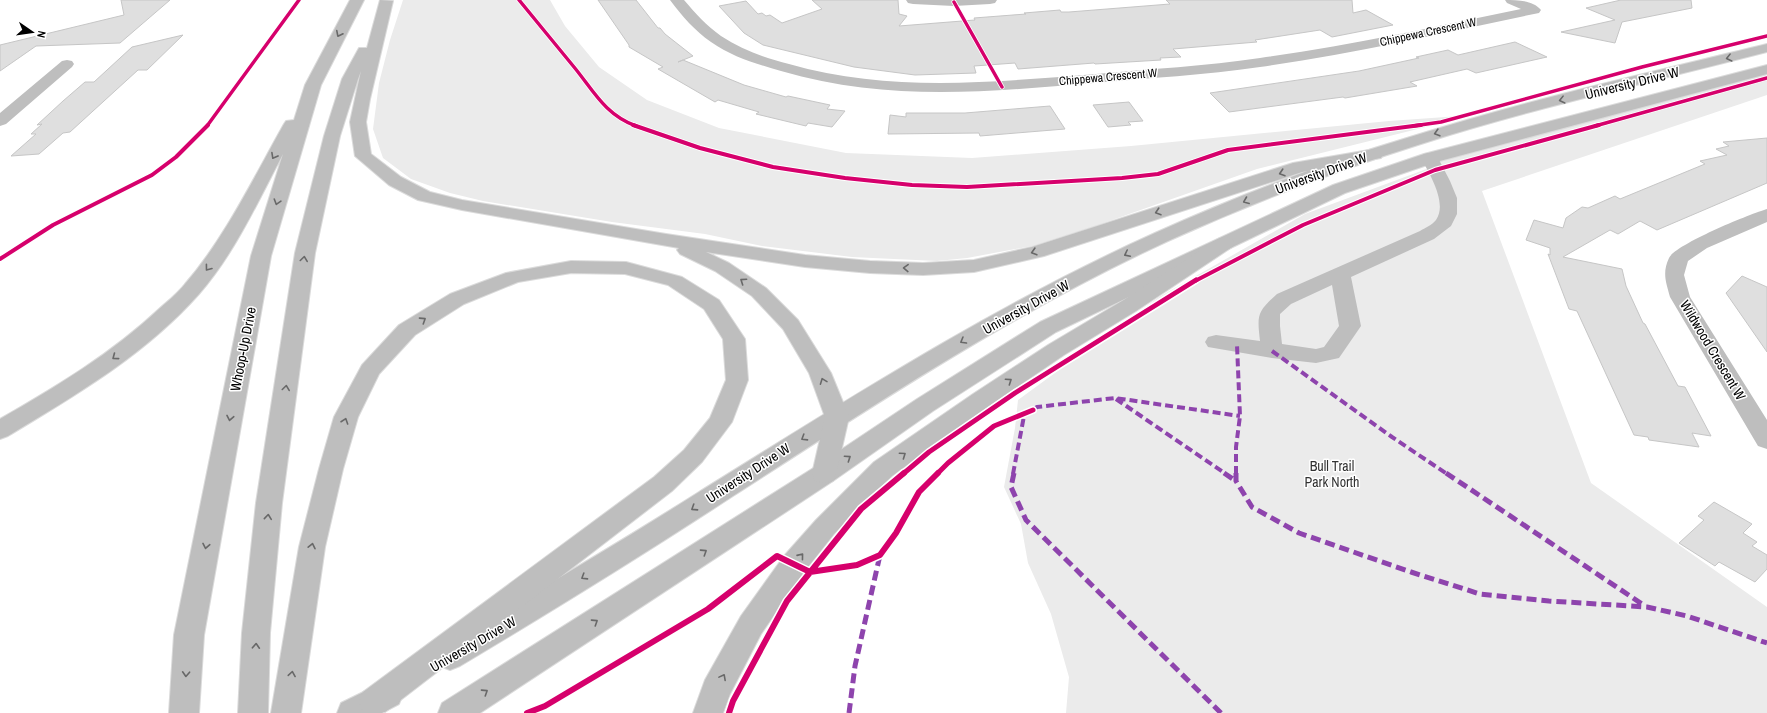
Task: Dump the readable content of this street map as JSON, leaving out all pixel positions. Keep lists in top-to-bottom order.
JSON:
{
  "streets": {
    "main road": [
      "Chippewa Crescent W",
      "University Drive W",
      "Whoop-Up Drive",
      "Wildwood Crescent W"
    ]
  },
  "parks": ["Bull Trail Park North"],
  "north": "right"
}
